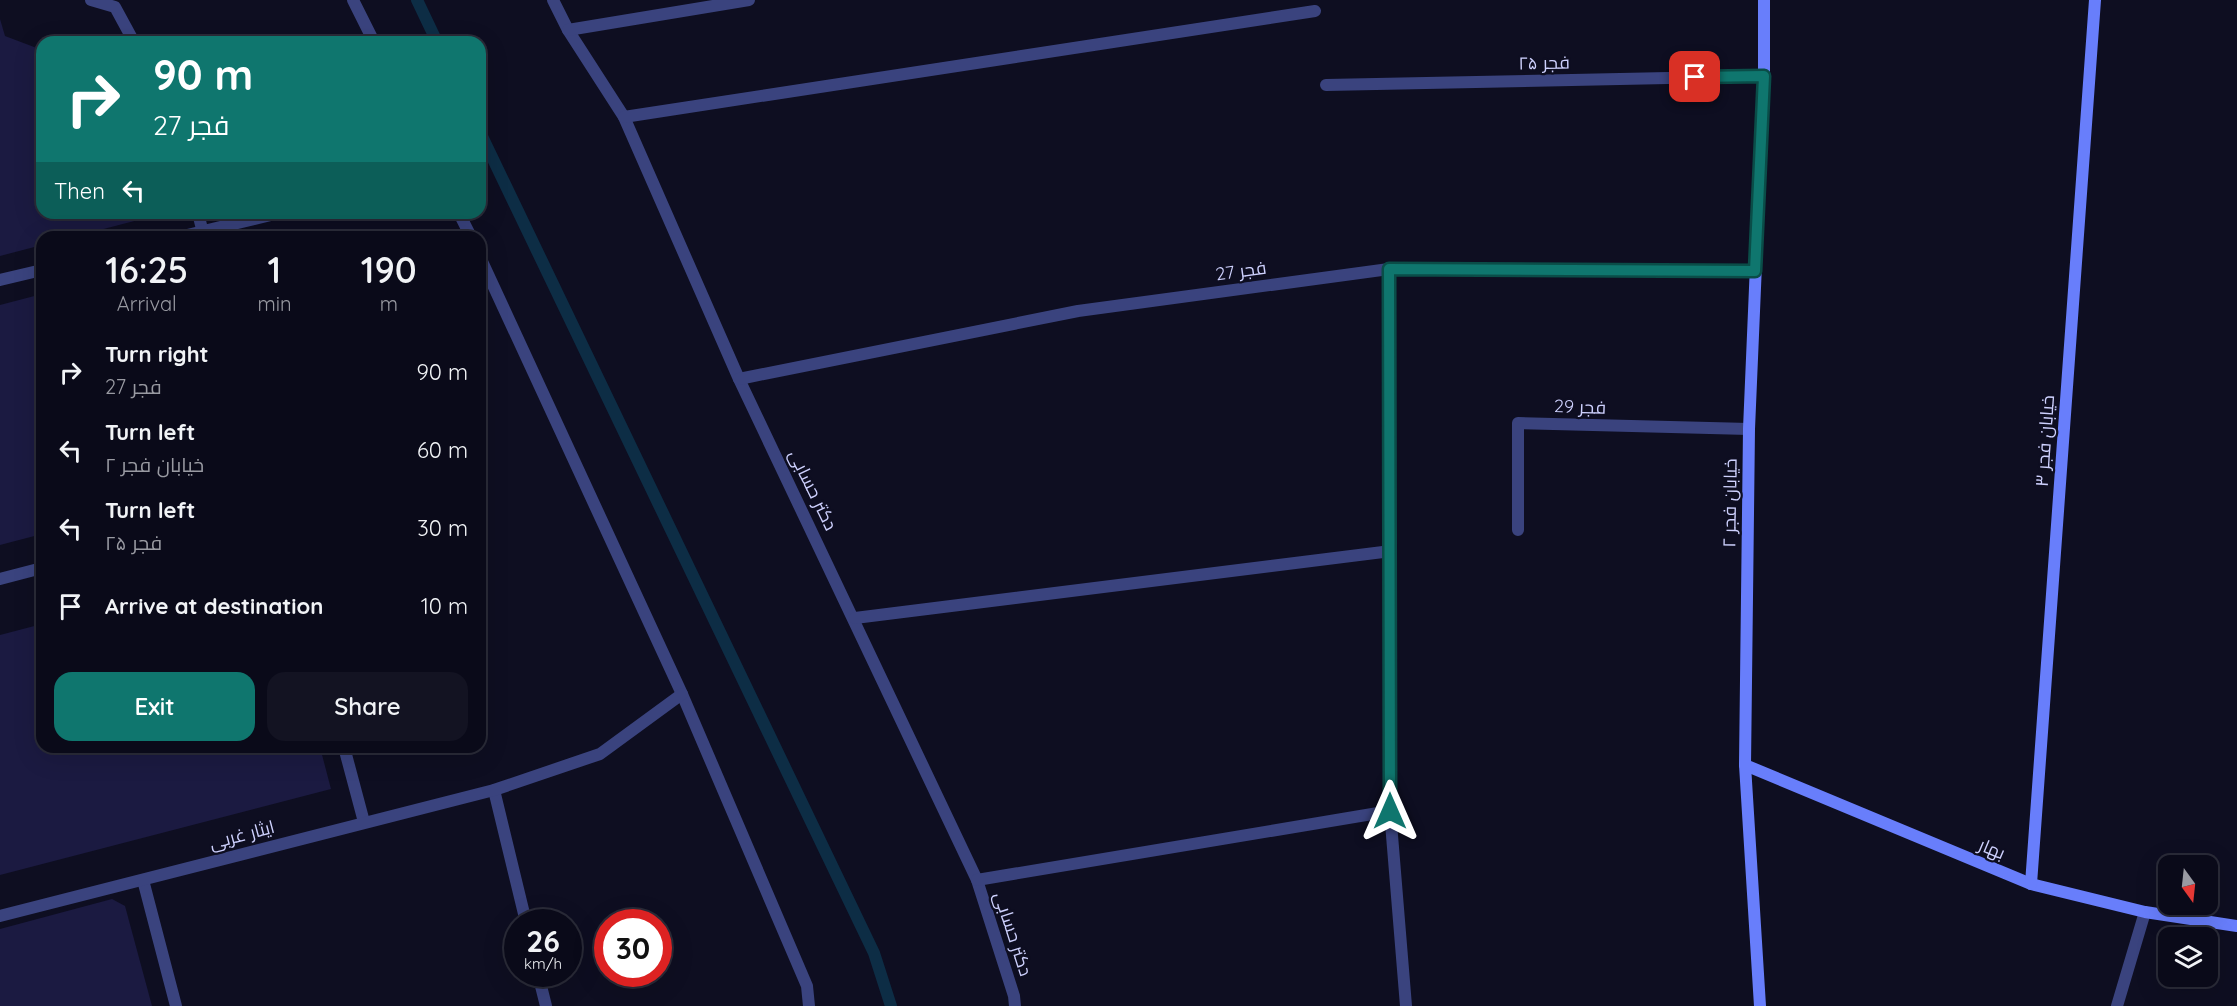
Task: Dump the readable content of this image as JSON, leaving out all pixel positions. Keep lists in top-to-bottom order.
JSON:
{
  "streets": {
    "street": [
      "فجر ۲۵",
      "فجر 27",
      "فجر 29",
      "خیابان فجر ۳",
      "دکتر حسابی",
      "خیابان فجر ۲",
      "ایثار غربی",
      "بهار"
    ]
  },
  "crossings": [
    ["فجر ۲۵", "خیابان فجر ۲"],
    ["فجر 27", "دکتر حسابی"],
    ["فجر 27", "خیابان فجر ۲"],
    ["فجر 29", "خیابان فجر ۲"],
    ["خیابان فجر ۳", "بهار"],
    ["خیابان فجر ۲", "بهار"]
  ],
  "north": "bottom",
  "page": {
    "turn": ["90 m", "فجر 27"],
    "then": "Then",
    "eta": [
      "16:25",
      "Arrival",
      "1",
      "min",
      "190",
      "m"
    ],
    "list": [
      {
        "name": "Turn right",
        "note": "فجر 27",
        "value": "90 m"
      },
      {
        "name": "Turn left",
        "note": "خیابان فجر ۲",
        "value": "60 m"
      },
      {
        "name": "Turn left",
        "note": "فجر ۲۵",
        "value": "30 m"
      },
      {
        "name": "Arrive at destination",
        "value": "10 m"
      }
    ],
    "buttons": ["Exit", "Share"],
    "speed": "26 km/h",
    "limit": "30"
  }
}
